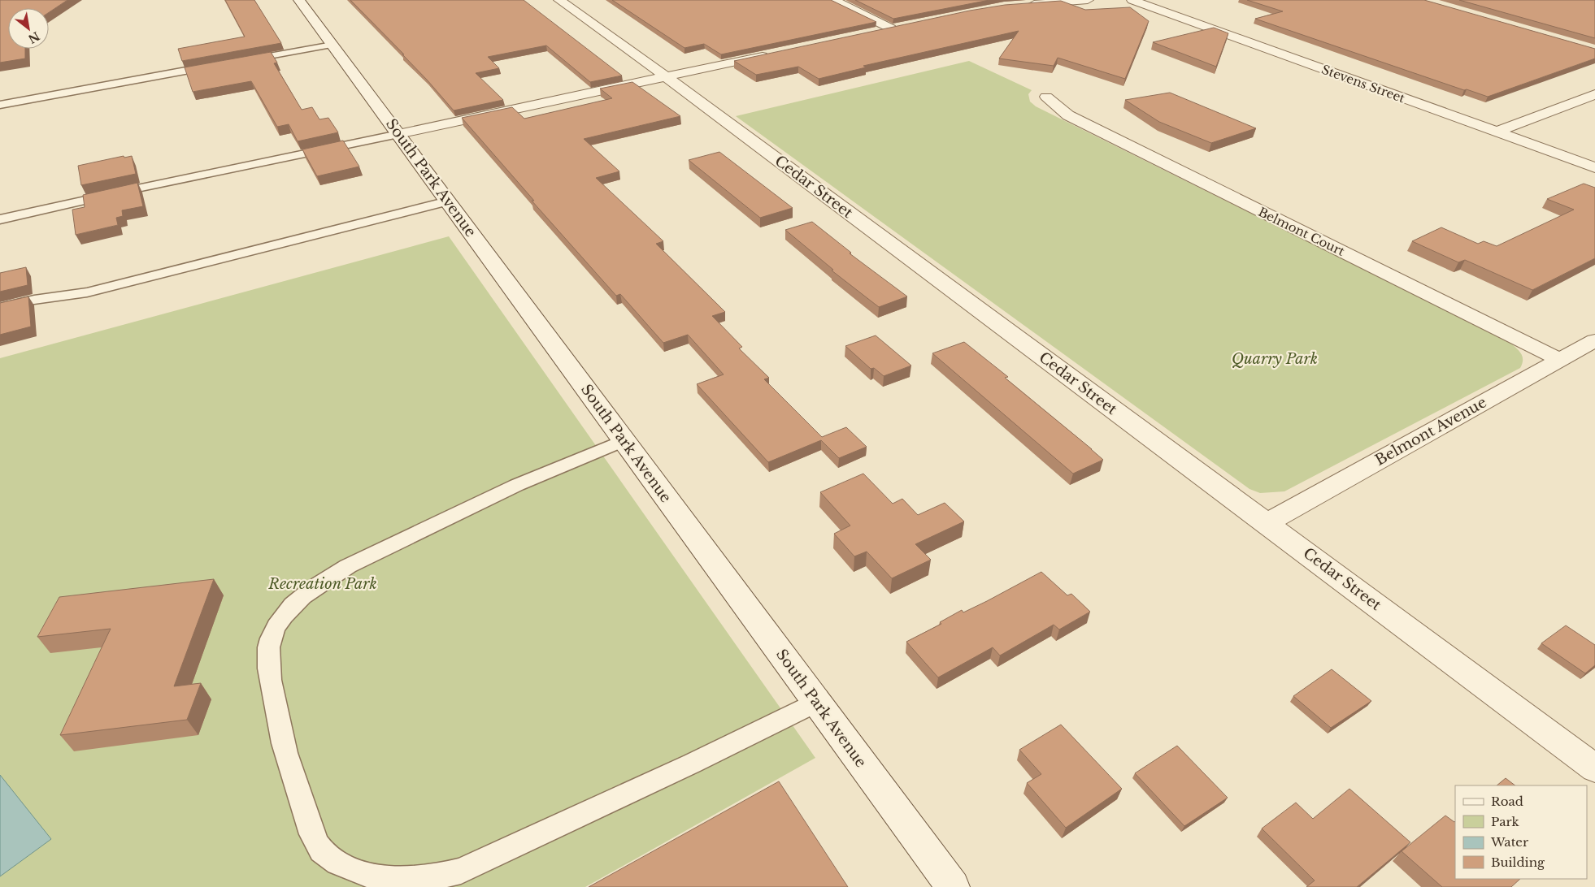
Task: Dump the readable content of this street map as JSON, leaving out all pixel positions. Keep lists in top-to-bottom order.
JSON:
{
  "streets": {
    "street": [
      "Stevens Street",
      "South Park Avenue",
      "Cedar Street",
      "Belmont Court",
      "Belmont Avenue"
    ]
  },
  "crossings": [
    ["Cedar Street", "Belmont Avenue"],
    ["Belmont Court", "Belmont Avenue"]
  ],
  "parks": ["Quarry Park", "Recreation Park"],
  "legend": [
    "Road",
    "Park",
    "Water",
    "Building"
  ],
  "north": "bottom right"
}
